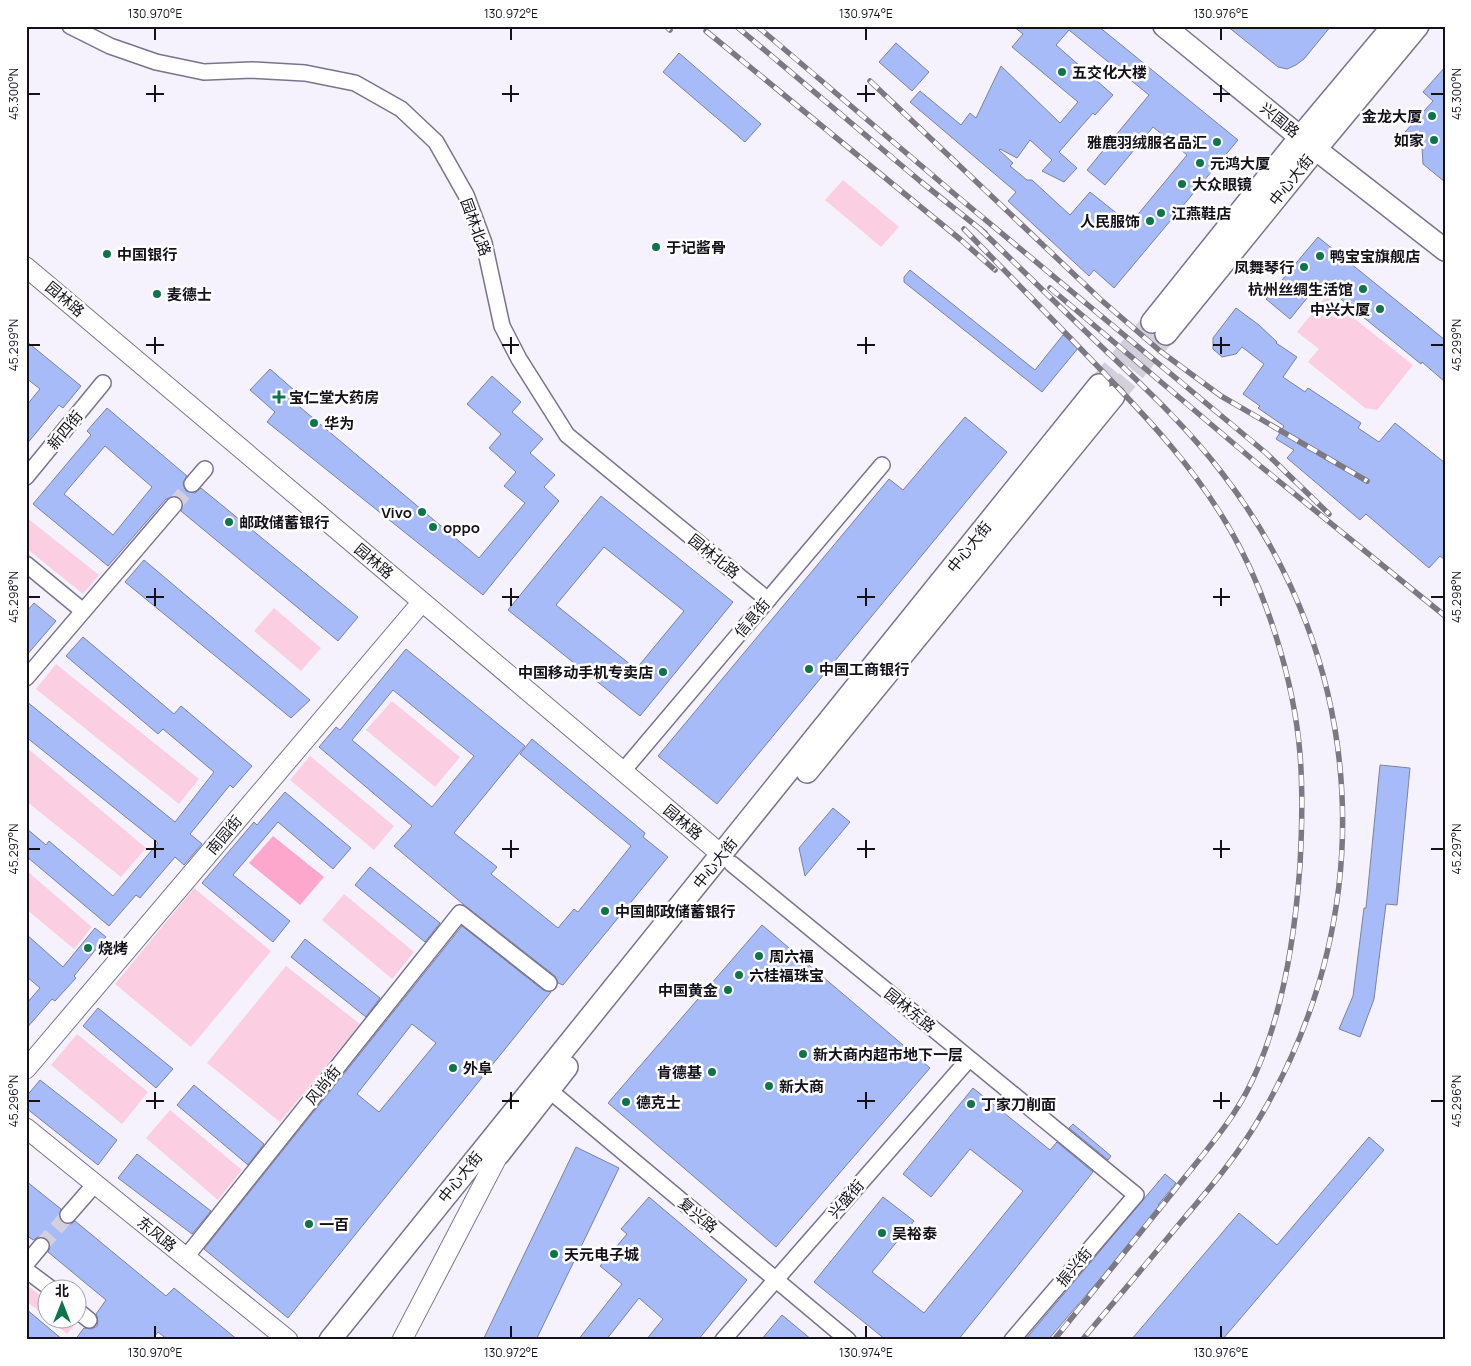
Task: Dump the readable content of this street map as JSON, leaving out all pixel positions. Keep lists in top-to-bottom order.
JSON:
{
  "streets": {
    "main road": ["兴国路", "中心大街"],
    "street": [
      "园林北路",
      "园林路",
      "新四街",
      "信息街",
      "南园街",
      "园林东路",
      "风尚街",
      "兴盛街",
      "复兴路",
      "东风路",
      "振兴街"
    ]
  },
  "crossings": [
    ["兴国路", "中心大街"],
    ["中心大街", "园林路"],
    ["中心大街", "园林东路"],
    ["中心大街", "复兴路"],
    ["园林北路", "信息街"],
    ["园林路", "信息街"],
    ["园林路", "南园街"],
    ["园林路", "园林东路"],
    ["园林东路", "兴盛街"],
    ["园林东路", "振兴街"],
    ["风尚街", "东风路"],
    ["兴盛街", "复兴路"]
  ],
  "places": {
    "other": [
      "五交化大楼",
      "金龙大厦",
      "如家",
      "雅鹿羽绒服名品汇",
      "元鸿大厦",
      "大众眼镜",
      "江燕鞋店",
      "人民服饰",
      "于记酱骨",
      "中国银行",
      "鸭宝宝旗舰店",
      "凤舞琴行",
      "杭州丝绸生活馆",
      "麦德士",
      "中兴大厦",
      "华为",
      "Vivo",
      "邮政储蓄银行",
      "oppo",
      "中国工商银行",
      "中国移动手机专卖店",
      "中国邮政储蓄银行",
      "烧烤",
      "周六福",
      "六桂福珠宝",
      "中国黄金",
      "新大商内超市地下一层",
      "外阜",
      "肯德基",
      "新大商",
      "德克士",
      "丁家刀削面",
      "一百",
      "吴裕泰",
      "天元电子城"
    ],
    "health": ["宝仁堂大药房"]
  },
  "north": "top",
  "coordinates": [
    "130.970°E",
    "130.972°E",
    "130.974°E",
    "130.976°E",
    "45.300°N",
    "45.299°N",
    "45.298°N",
    "45.297°N",
    "45.296°N"
  ]
}
